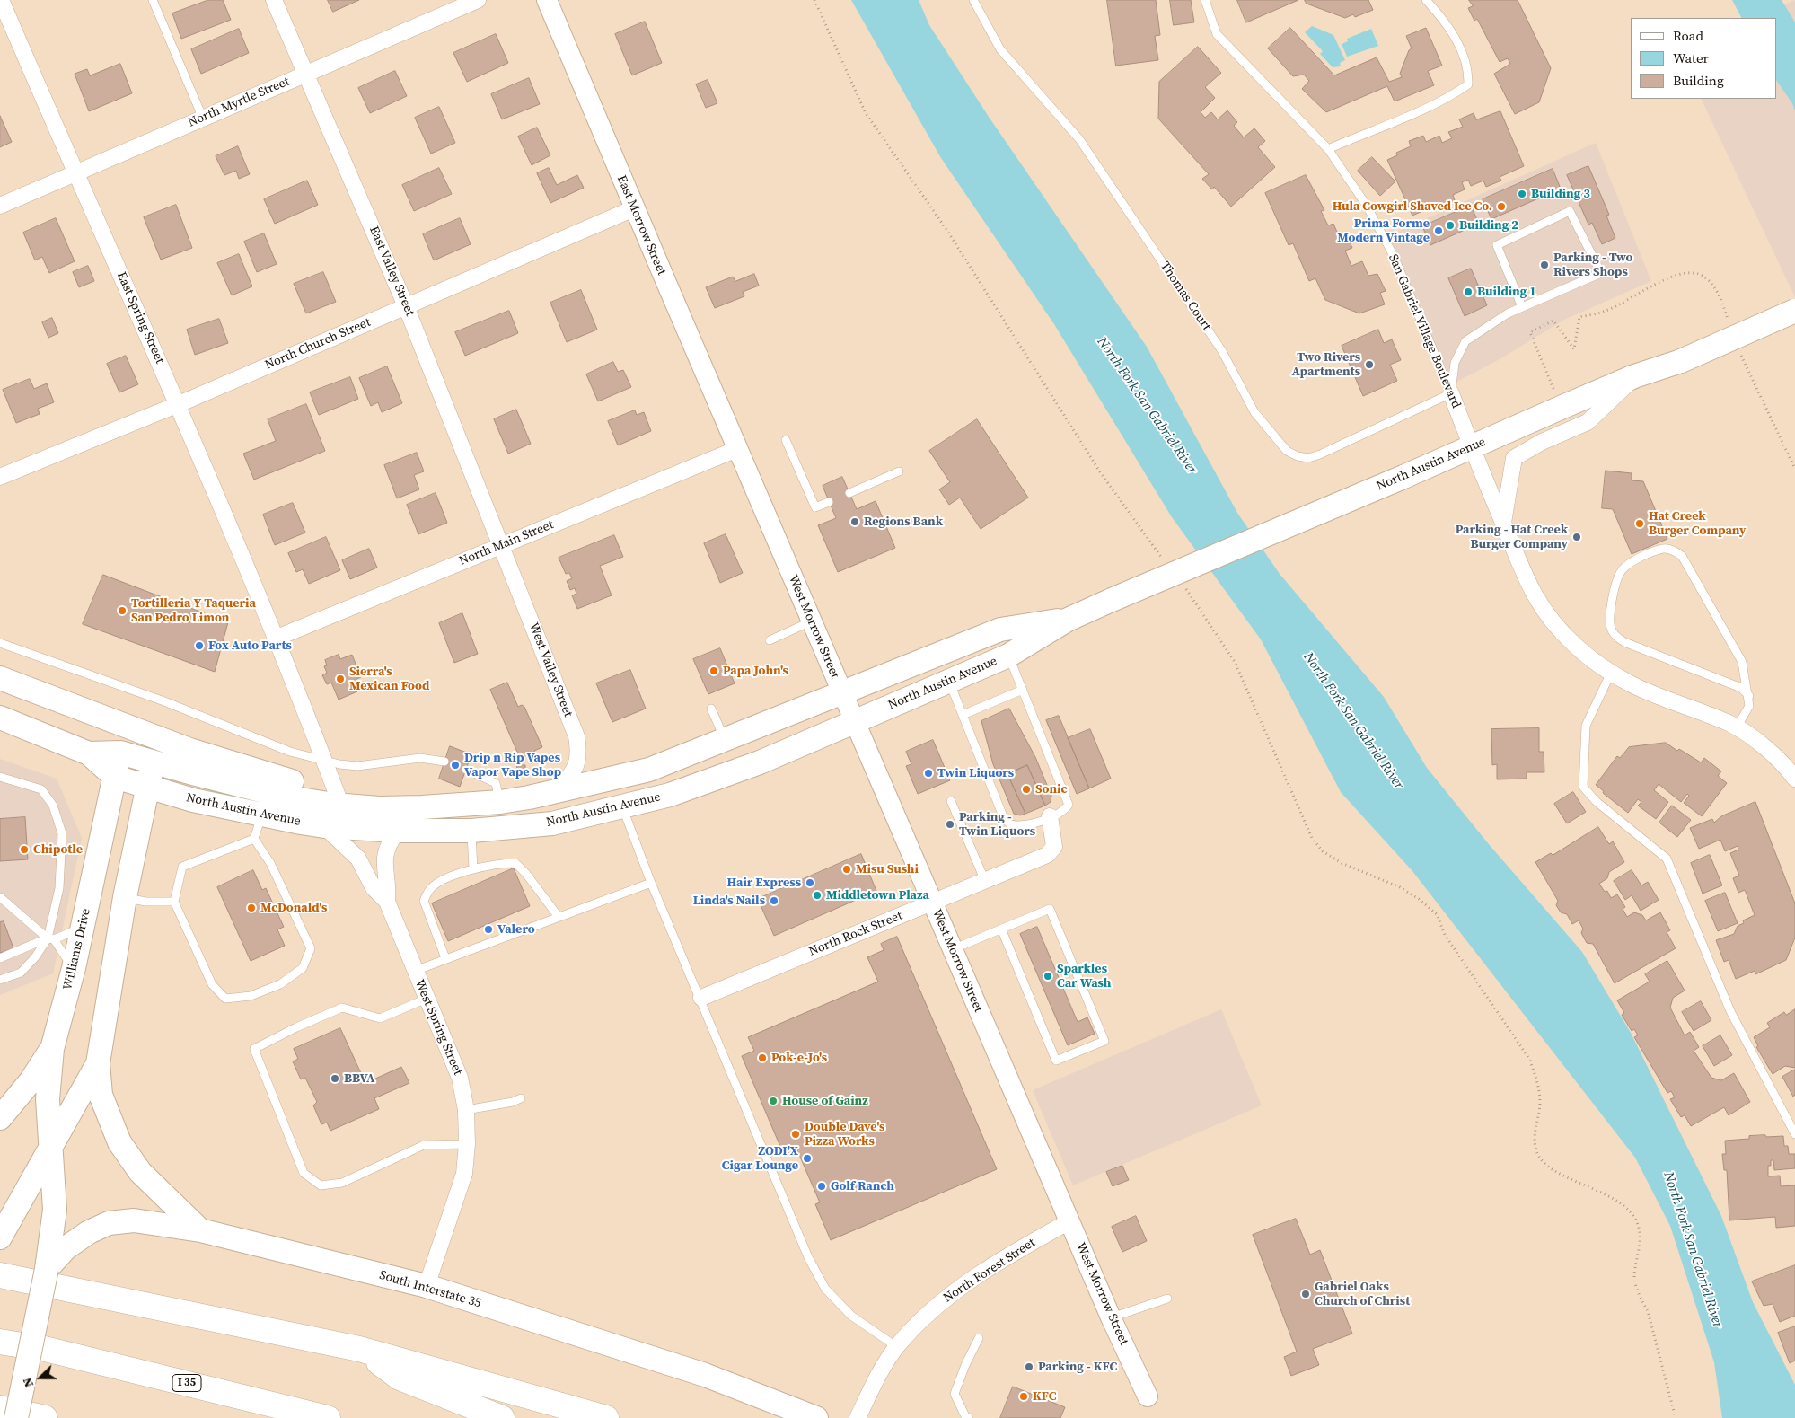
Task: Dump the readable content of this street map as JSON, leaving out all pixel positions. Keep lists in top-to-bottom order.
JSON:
{
  "streets": {
    "highway": ["I 35"],
    "main road": ["North Austin Avenue", "Williams Drive", "South Interstate 35"],
    "street": [
      "North Myrtle Street",
      "East Morrow Street",
      "East Valley Street",
      "East Spring Street",
      "San Gabriel Village Boulevard",
      "North Church Street",
      "North Main Street",
      "West Morrow Street",
      "West Valley Street",
      "North Rock Street",
      "West Spring Street",
      "North Forest Street"
    ],
    "lane": ["Thomas Court"]
  },
  "crossings": [
    ["North Myrtle Street", "East Valley Street"],
    ["North Myrtle Street", "East Spring Street"],
    ["East Morrow Street", "North Church Street"],
    ["East Morrow Street", "North Main Street"],
    ["East Morrow Street", "West Morrow Street"],
    ["East Valley Street", "North Church Street"],
    ["East Valley Street", "North Main Street"],
    ["East Valley Street", "West Valley Street"],
    ["Thomas Court", "San Gabriel Village Boulevard"],
    ["East Spring Street", "North Church Street"],
    ["East Spring Street", "North Main Street"],
    ["San Gabriel Village Boulevard", "North Austin Avenue"],
    ["North Austin Avenue", "West Morrow Street"],
    ["North Austin Avenue", "West Valley Street"],
    ["North Austin Avenue", "Williams Drive"],
    ["North Austin Avenue", "West Spring Street"],
    ["North Main Street", "West Morrow Street"],
    ["North Main Street", "West Valley Street"],
    ["West Morrow Street", "North Rock Street"],
    ["West Morrow Street", "North Forest Street"],
    ["Williams Drive", "South Interstate 35"],
    ["West Spring Street", "South Interstate 35"]
  ],
  "water": ["North Fork San Gabriel River"],
  "places": [
    "Building 3",
    "Hula Cowgirl Shaved Ice Co.",
    "Building 2",
    "Prima Forme Modern Vintage",
    "Parking - Two Rivers Shops",
    "Building 1",
    "Two Rivers Apartments",
    "Regions Bank",
    "Hat Creek Burger Company",
    "Parking - Hat Creek Burger Company",
    "Tortilleria Y Taqueria San Pedro Limon",
    "Fox Auto Parts",
    "Papa John's",
    "Sierra's Mexican Food",
    "Drip n Rip Vapes Vapor Vape Shop",
    "Twin Liquors",
    "Sonic",
    "Parking - Twin Liquors",
    "Chipotle",
    "Misu Sushi",
    "Hair Express",
    "Middletown Plaza",
    "Linda's Nails",
    "McDonald's",
    "Valero",
    "Sparkles Car Wash",
    "Pok-e-Jo's",
    "BBVA",
    "House of Gainz",
    "Double Dave's Pizza Works",
    "ZODI'X Cigar Lounge",
    "Golf Ranch",
    "Gabriel Oaks Church of Christ",
    "Parking - KFC",
    "KFC"
  ],
  "legend": ["Road", "Water", "Building"],
  "north": "left"
}
